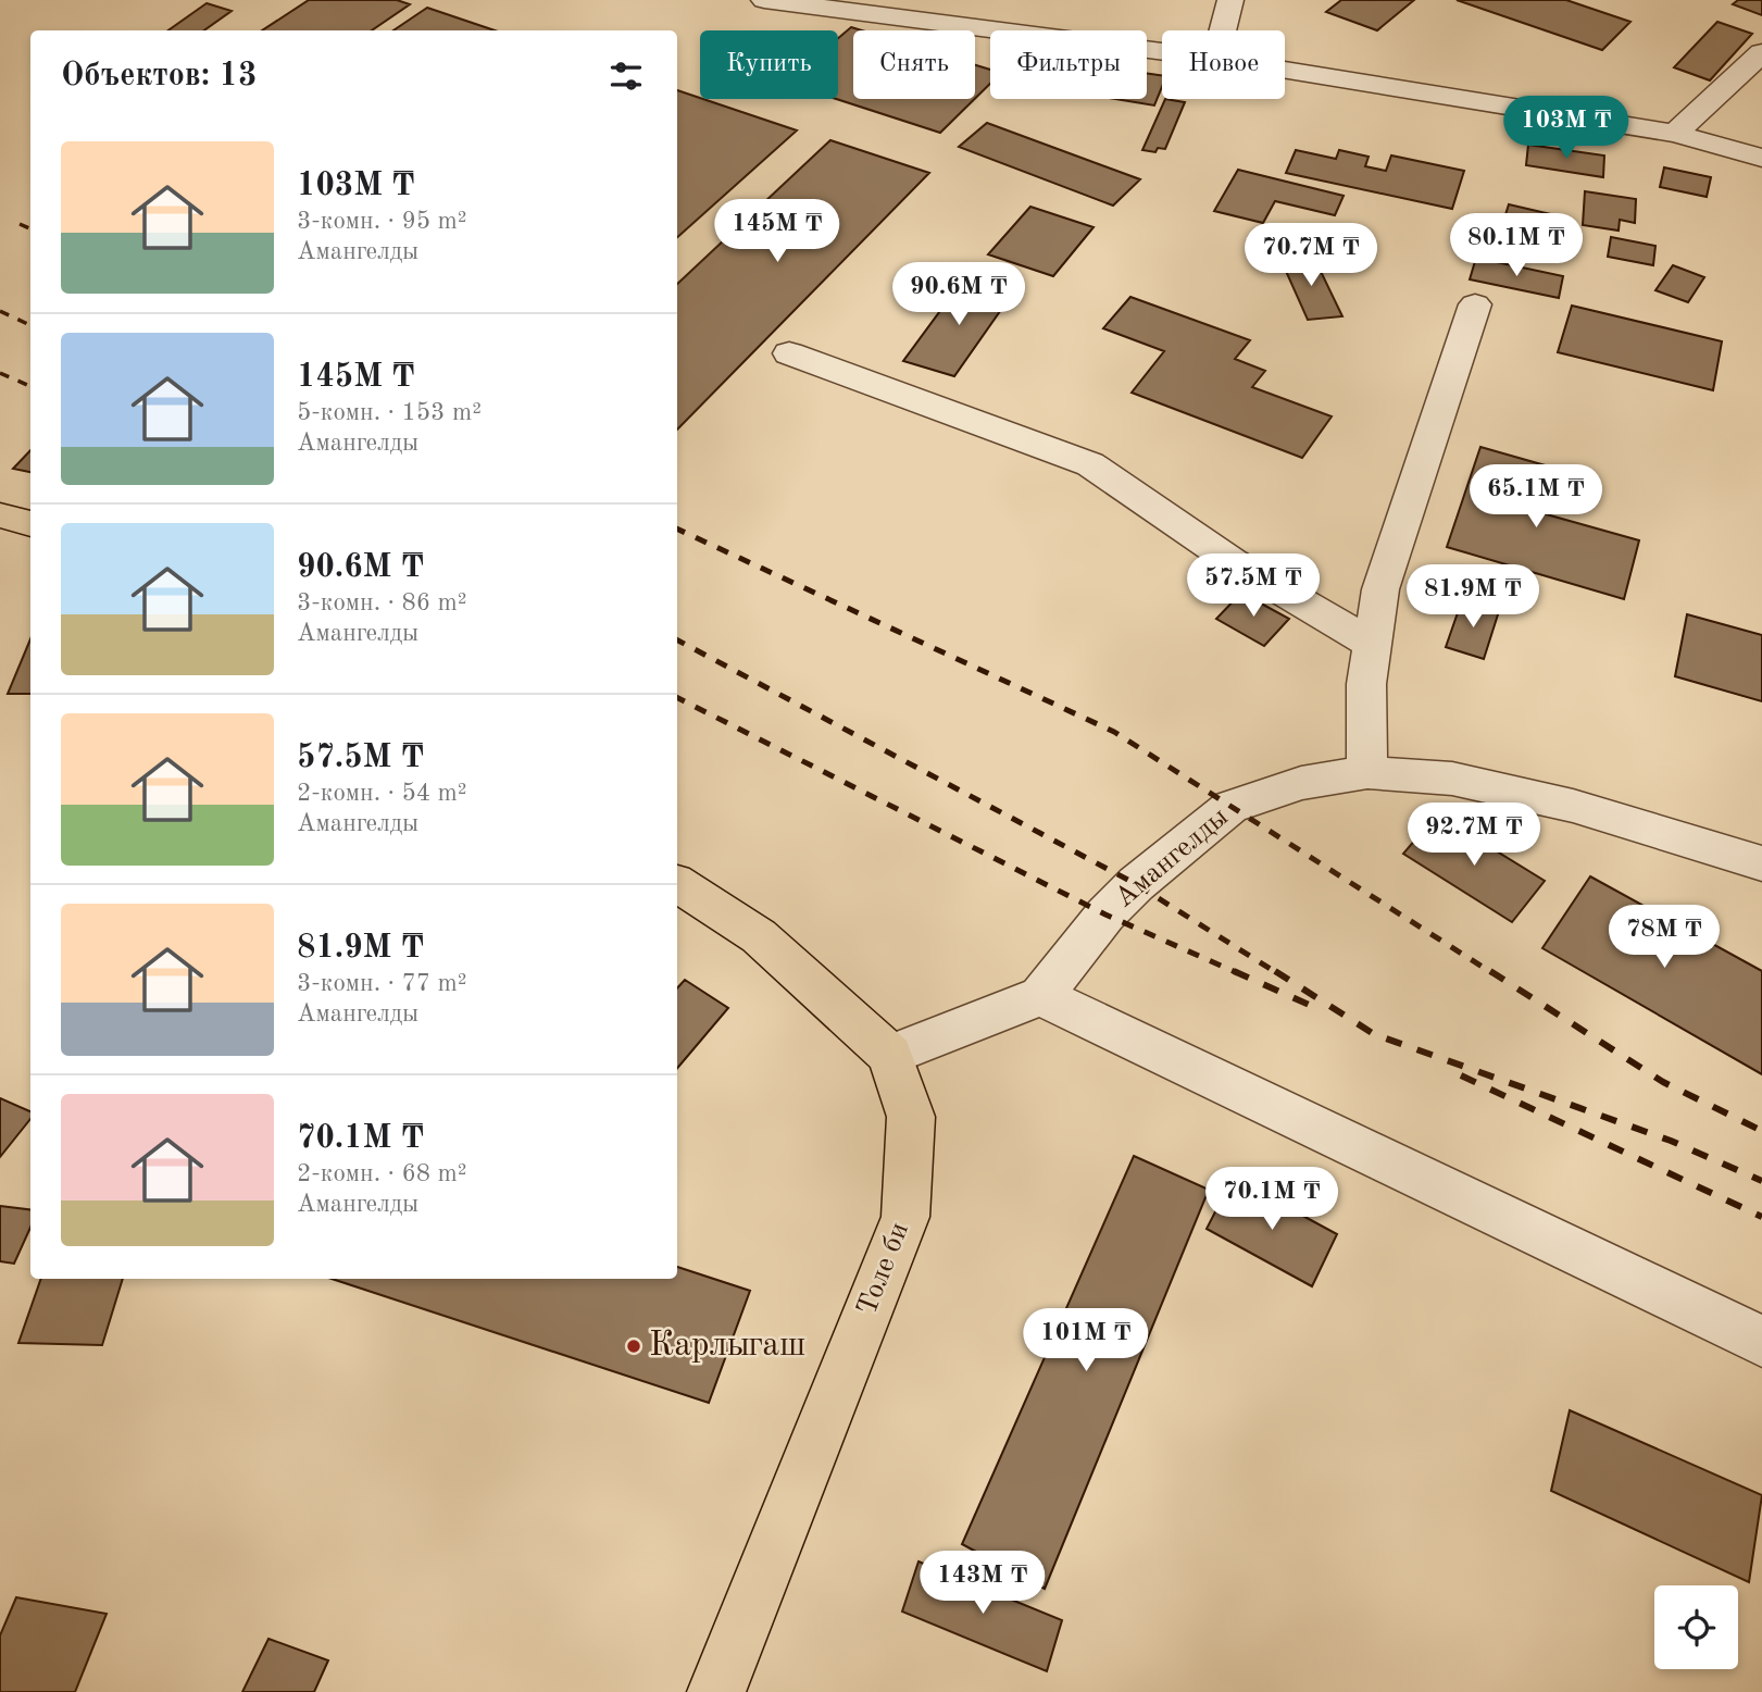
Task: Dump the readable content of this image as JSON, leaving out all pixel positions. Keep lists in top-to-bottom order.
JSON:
{
  "streets": {
    "main road": ["Толе би"],
    "street": ["Амангелды"]
  },
  "crossings": [
    ["Амангелды", "Толе би"]
  ],
  "places": ["Карлыгаш"],
  "page": {
    "chip": [
      "Купить",
      "Снять",
      "Фильтры",
      "Новое"
    ],
    "heading": "Объектов: 13",
    "price": [
      "103M ₸",
      "145M ₸",
      "80.1M ₸",
      "70.7M ₸",
      "90.6M ₸",
      "65.1M ₸",
      "57.5M ₸",
      "81.9M ₸",
      "92.7M ₸",
      "78M ₸",
      "70.1M ₸",
      "101M ₸",
      "143M ₸"
    ],
    "list": [
      {
        "name": "103M ₸",
        "note": "3-комн. · 95 m² · Амангелды"
      },
      {
        "name": "145M ₸",
        "note": "5-комн. · 153 m² · Амангелды"
      },
      {
        "name": "90.6M ₸",
        "note": "3-комн. · 86 m² · Амангелды"
      },
      {
        "name": "57.5M ₸",
        "note": "2-комн. · 54 m² · Амангелды"
      },
      {
        "name": "81.9M ₸",
        "note": "3-комн. · 77 m² · Амангелды"
      },
      {
        "name": "70.1M ₸",
        "note": "2-комн. · 68 m² · Амангелды"
      }
    ]
  }
}
